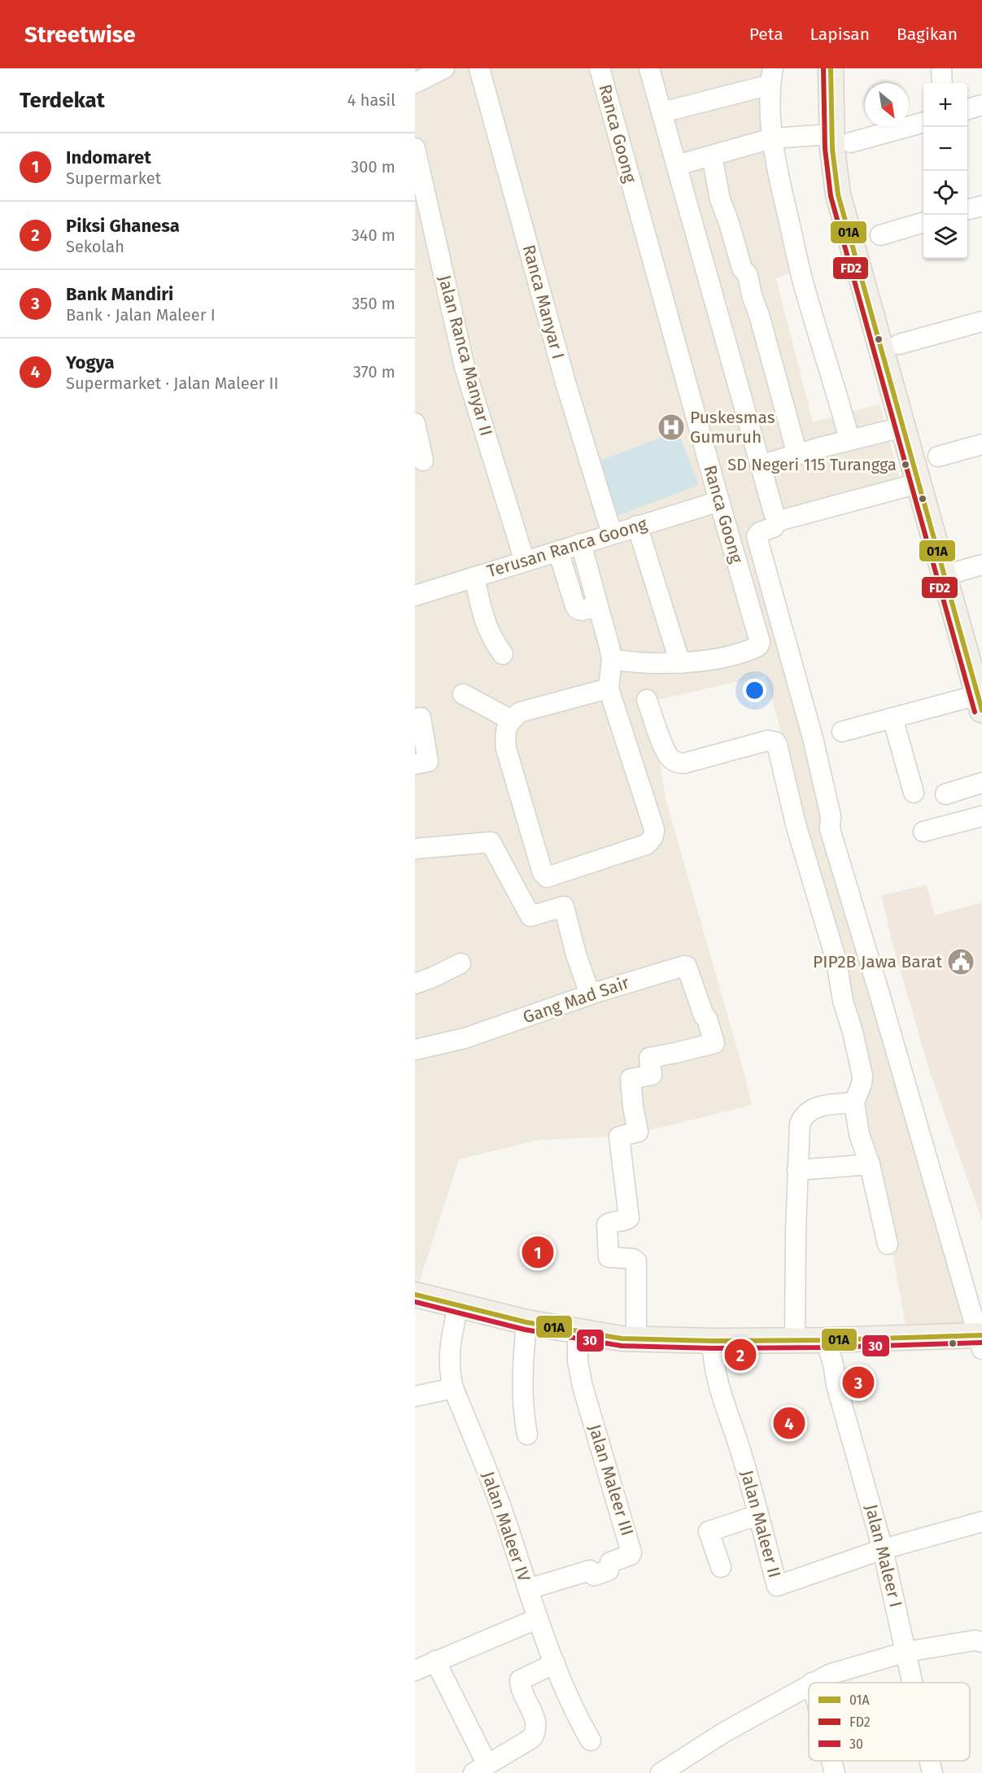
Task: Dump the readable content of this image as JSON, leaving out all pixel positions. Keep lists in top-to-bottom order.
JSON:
{
  "streets": {
    "street": [
      "Ranca Goong",
      "Ranca Manyar I",
      "Jalan Ranca Manyar II",
      "Terusan Ranca Goong",
      "Gang Mad Sair",
      "Jalan Maleer III",
      "Jalan Maleer II",
      "Jalan Maleer IV",
      "Jalan Maleer I"
    ]
  },
  "crossings": [
    ["Ranca Goong", "Terusan Ranca Goong"],
    ["Ranca Manyar I", "Terusan Ranca Goong"],
    ["Jalan Ranca Manyar II", "Terusan Ranca Goong"],
    ["Jalan Maleer III", "Jalan Maleer IV"],
    ["Jalan Maleer II", "Jalan Maleer I"]
  ],
  "places": {
    "hospital": ["Puskesmas Gumuruh"],
    "other": ["SD Negeri 115 Turangga"],
    "public building": ["PIP2B Jawa Barat"]
  },
  "lines": ["transit line 01A", "transit line FD2", "transit line 30"],
  "legend": ["01A", "FD2", "30"],
  "north": "bottom right",
  "page": {
    "header": "Streetwise",
    "nav": ["Peta", "Lapisan", "Bagikan"],
    "heading": ["Terdekat", "4 hasil"],
    "map_buttons": ["+", "−"],
    "list": [
      {
        "mark": "1",
        "name": "Indomaret",
        "note": "Supermarket",
        "value": "300 m"
      },
      {
        "mark": "2",
        "name": "Piksi Ghanesa",
        "note": "Sekolah",
        "value": "340 m"
      },
      {
        "mark": "3",
        "name": "Bank Mandiri",
        "note": "Bank · Jalan Maleer I",
        "value": "350 m"
      },
      {
        "mark": "4",
        "name": "Yogya",
        "note": "Supermarket · Jalan Maleer II",
        "value": "370 m"
      }
    ],
    "pins": [
      "1",
      "2",
      "3",
      "4"
    ]
  }
}
